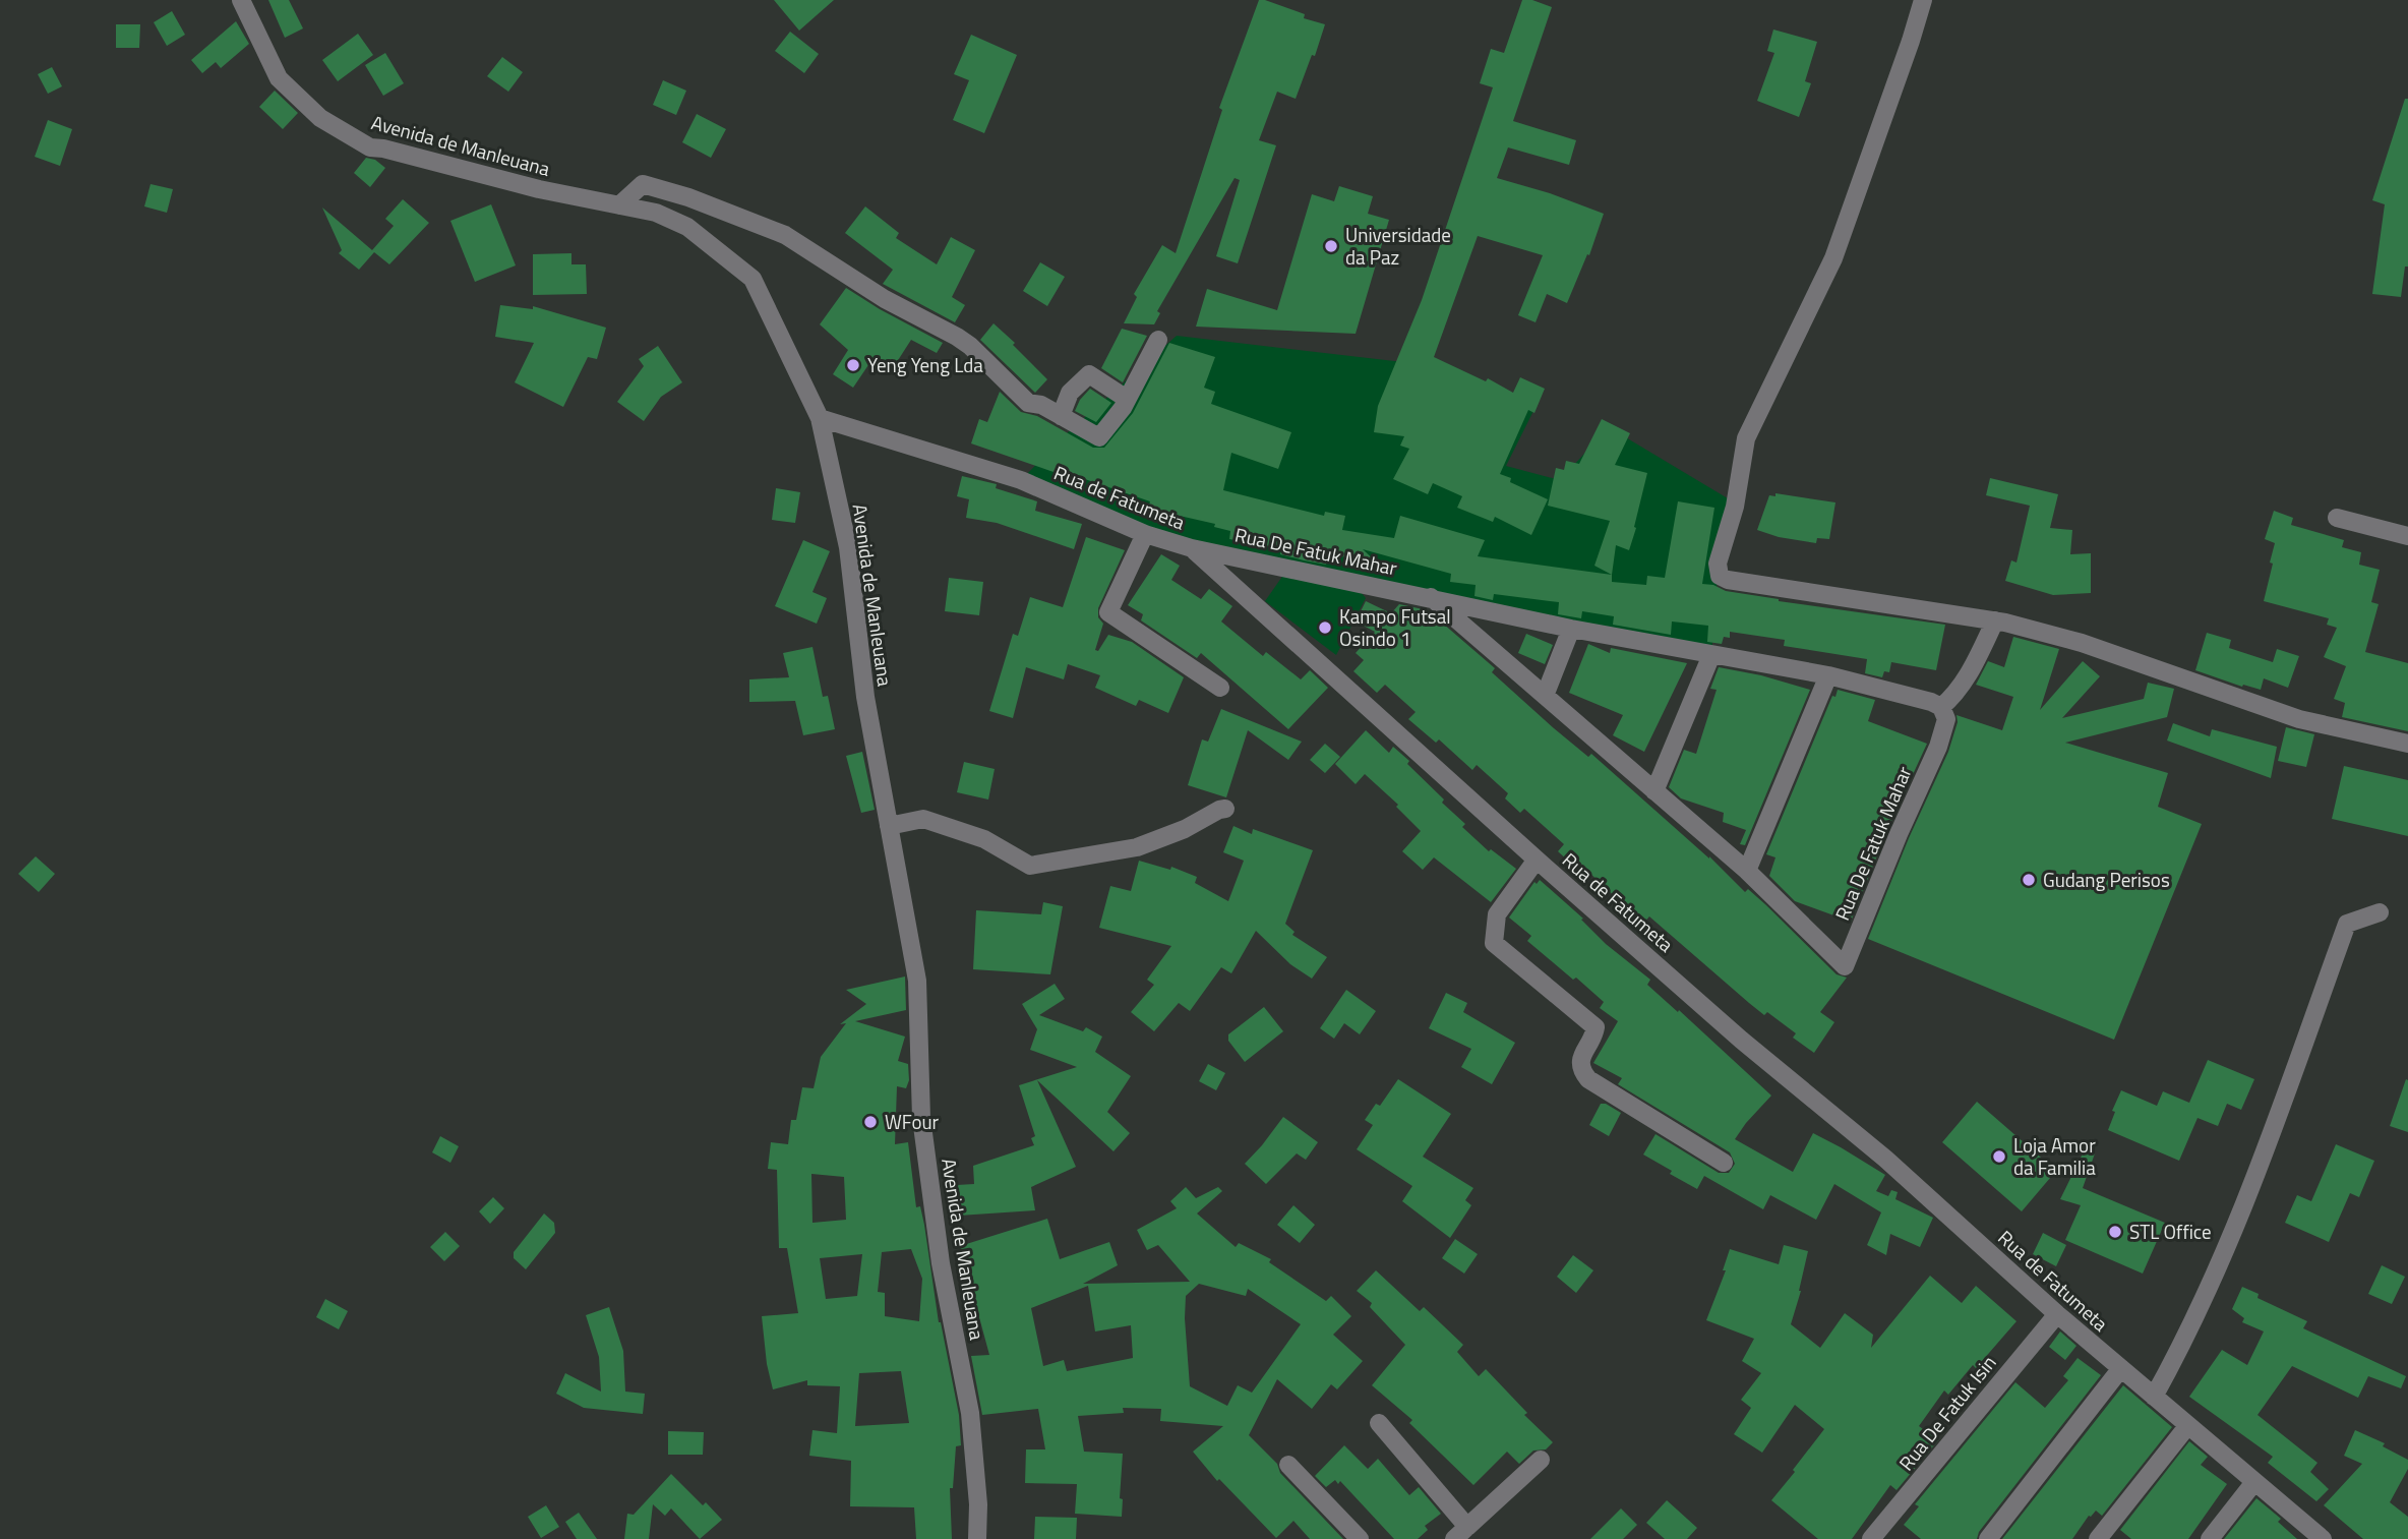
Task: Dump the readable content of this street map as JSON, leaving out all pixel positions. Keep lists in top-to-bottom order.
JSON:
{
  "streets": {
    "street": [
      "Avenida de Manleuana",
      "Rua de Fatumeta",
      "Rua De Fatuk Mahar",
      "Rua De Fatuk Isin"
    ]
  },
  "crossings": [
    ["Avenida de Manleuana", "Rua de Fatumeta"],
    ["Rua de Fatumeta", "Rua De Fatuk Mahar"],
    ["Rua de Fatumeta", "Rua De Fatuk Isin"]
  ],
  "places": [
    "Universidade da Paz",
    "Yeng Yeng Lda",
    "Kampo Futsal Osindo 1",
    "Gudang Perisos",
    "WFour",
    "Loja Amor da Familia",
    "STL Office"
  ]
}
